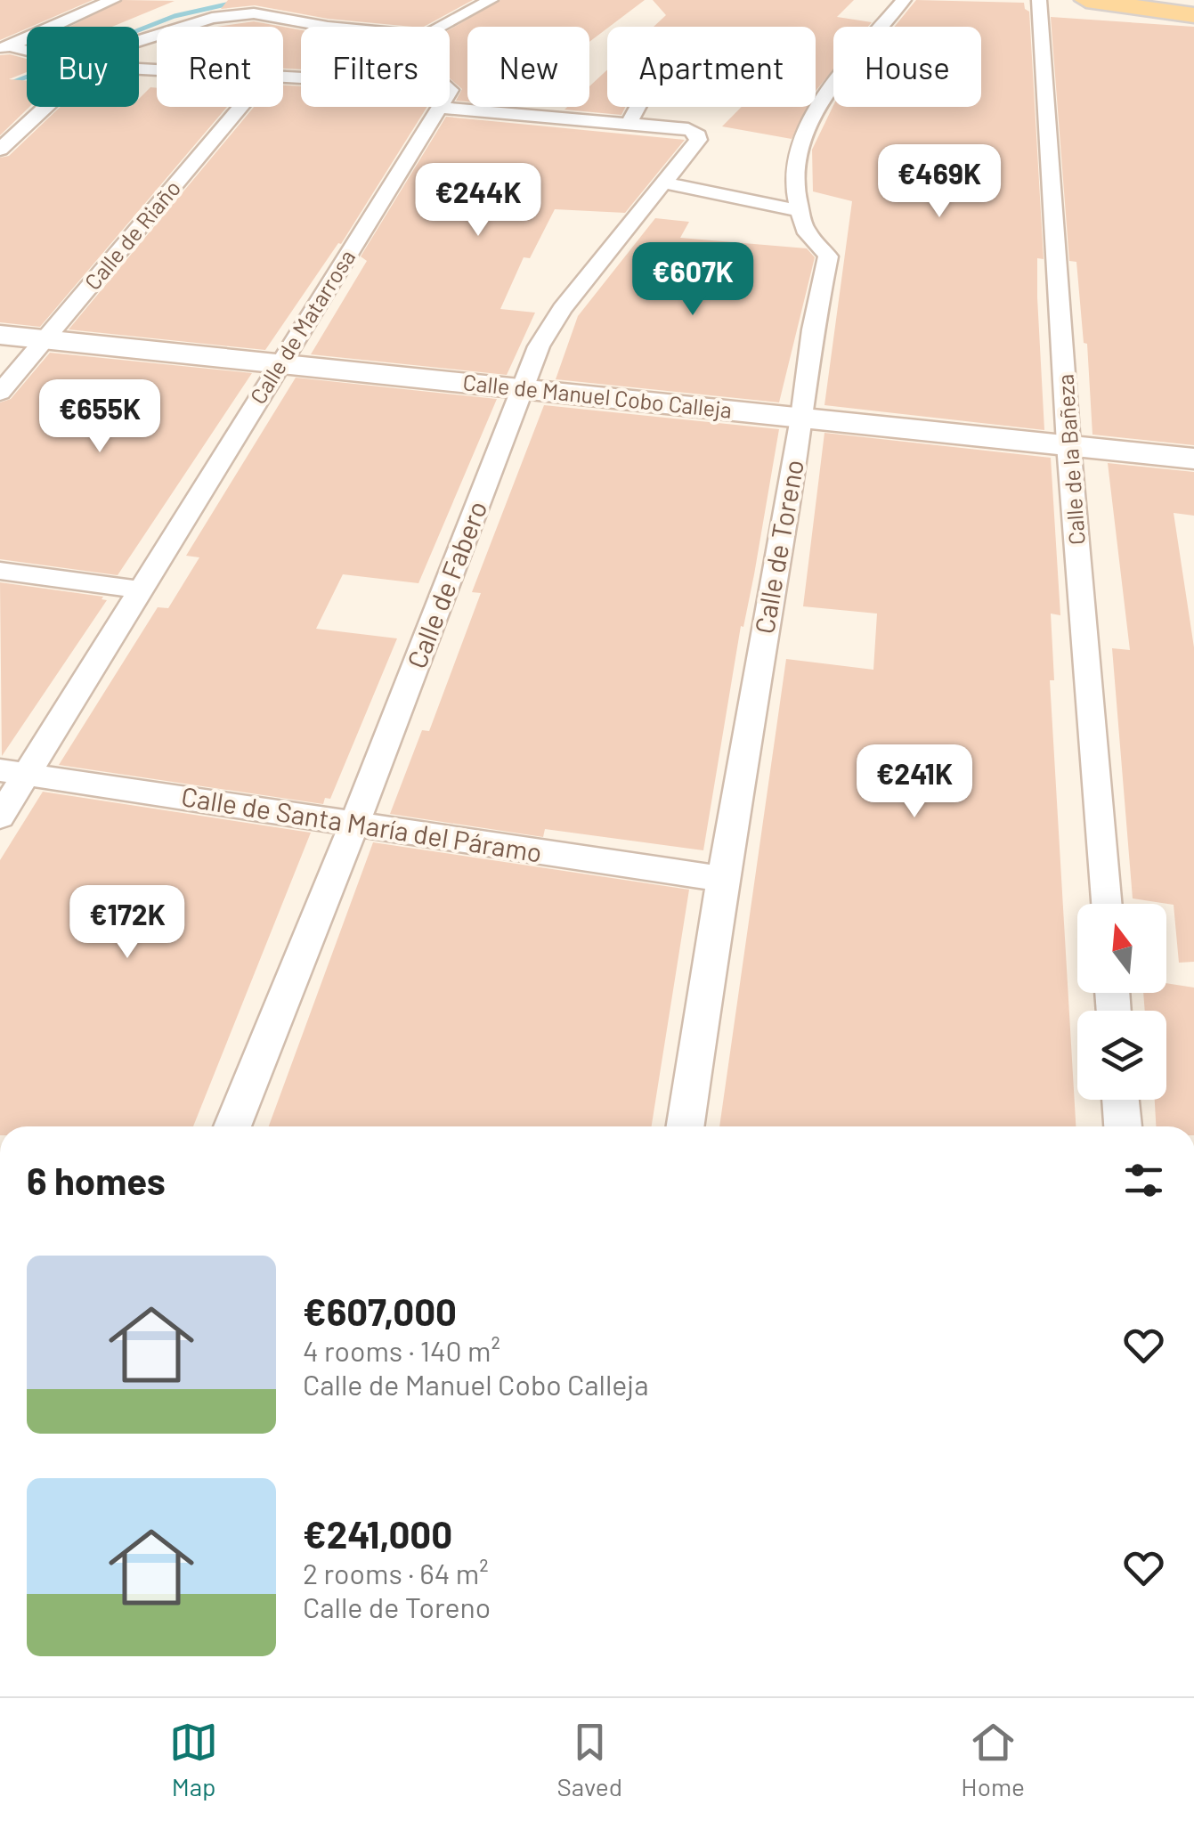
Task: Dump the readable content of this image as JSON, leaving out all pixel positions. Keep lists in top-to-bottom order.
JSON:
{
  "streets": {
    "street": [
      "Calle de Riaño",
      "Calle de Matarrosa",
      "Calle de Manuel Cobo Calleja",
      "Calle de la Bañeza",
      "Calle de Toreno",
      "Calle de Fabero",
      "Calle de Santa María del Páramo"
    ]
  },
  "crossings": [
    ["Calle de Riaño", "Calle de Manuel Cobo Calleja"],
    ["Calle de Matarrosa", "Calle de Manuel Cobo Calleja"],
    ["Calle de Matarrosa", "Calle de Santa María del Páramo"],
    ["Calle de Manuel Cobo Calleja", "Calle de la Bañeza"],
    ["Calle de Manuel Cobo Calleja", "Calle de Toreno"],
    ["Calle de Manuel Cobo Calleja", "Calle de Fabero"],
    ["Calle de Toreno", "Calle de Santa María del Páramo"],
    ["Calle de Fabero", "Calle de Santa María del Páramo"]
  ],
  "north": "top",
  "page": {
    "chip": [
      "Buy",
      "Rent",
      "Filters",
      "New",
      "Apartment",
      "House"
    ],
    "price": [
      "€469K",
      "€244K",
      "€607K",
      "€655K",
      "€241K",
      "€172K"
    ],
    "heading": "6 homes",
    "list": [
      {
        "name": "€607,000",
        "note": "4 rooms · 140 m² · Calle de Manuel Cobo Calleja"
      },
      {
        "name": "€241,000",
        "note": "2 rooms · 64 m² · Calle de Toreno"
      }
    ],
    "tabs": ["Map", "Saved", "Home"]
  }
}
